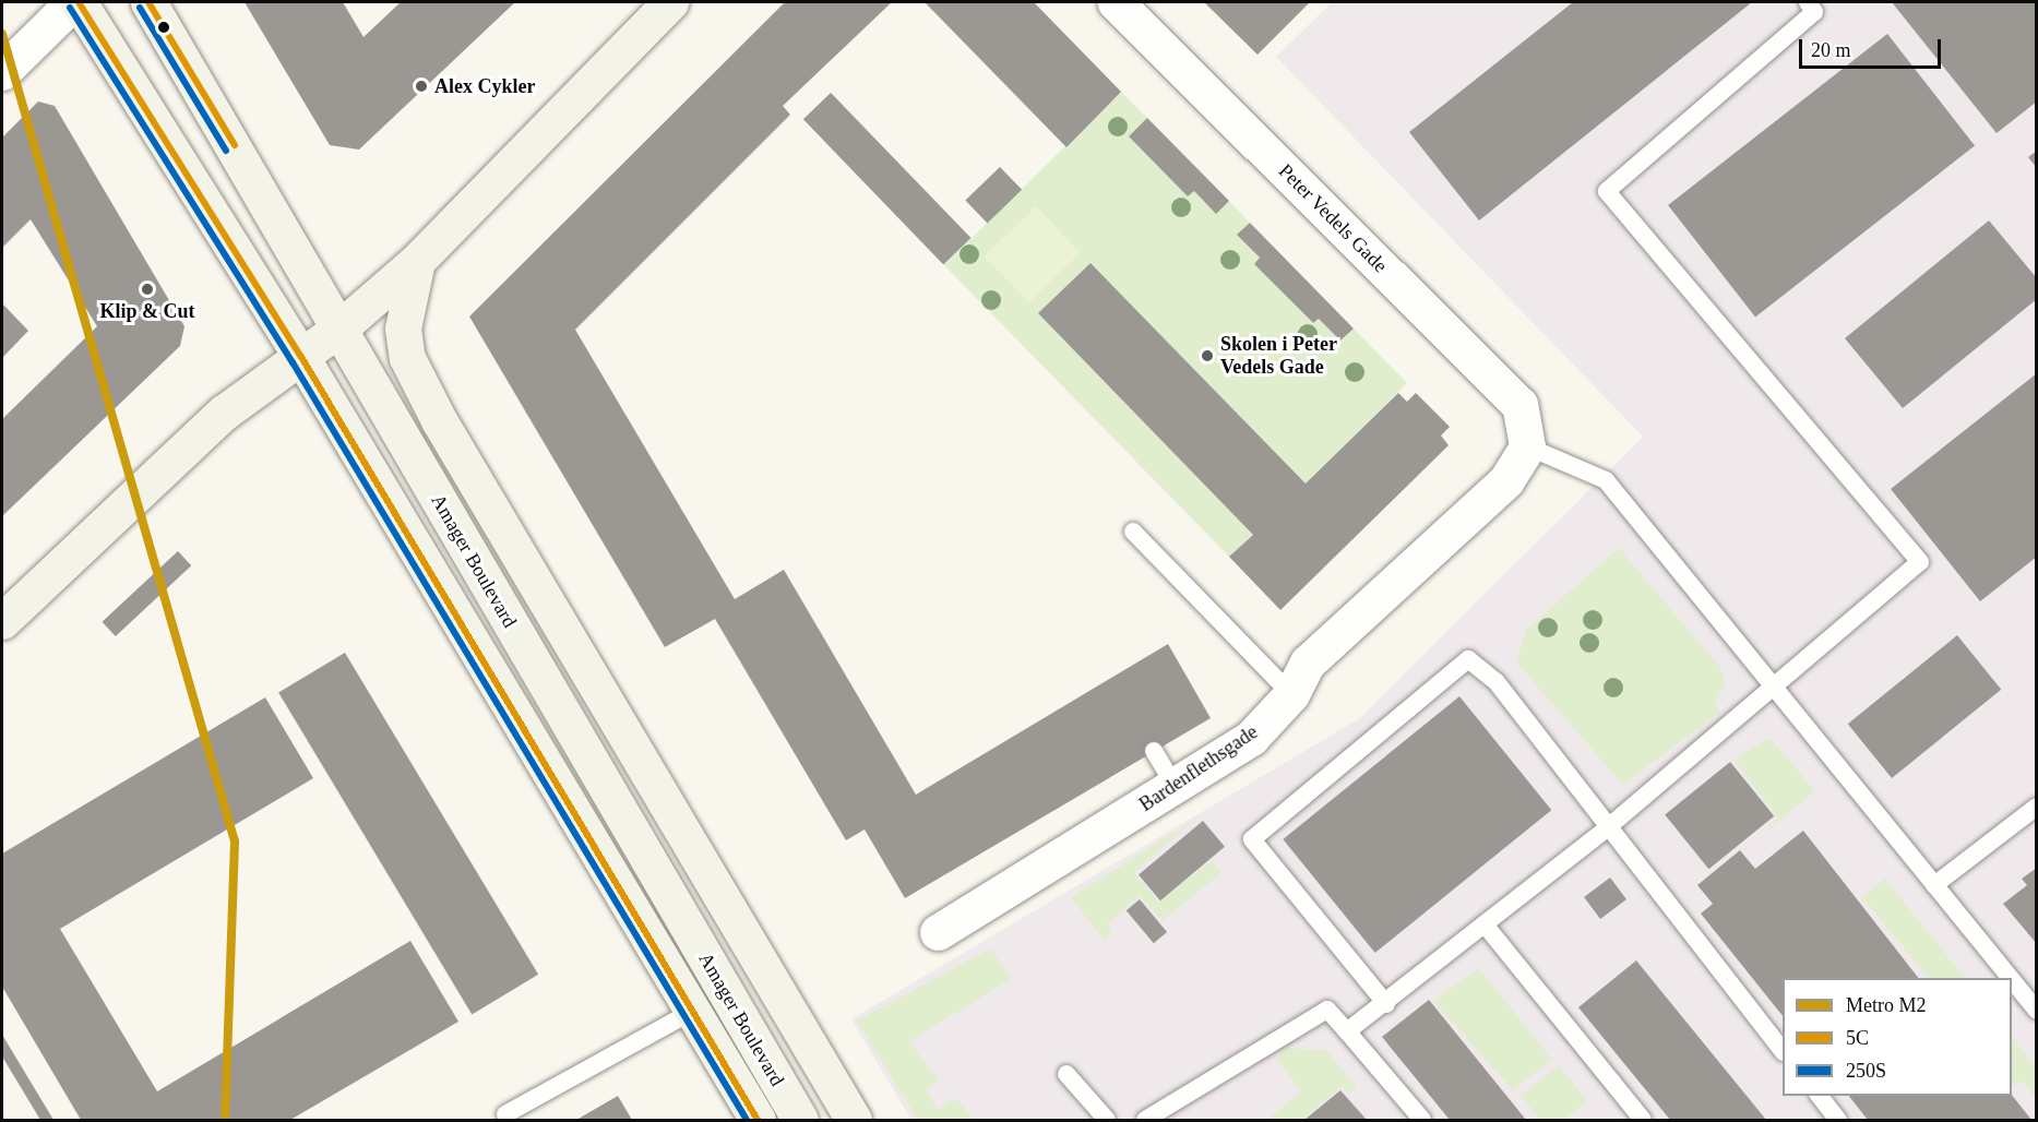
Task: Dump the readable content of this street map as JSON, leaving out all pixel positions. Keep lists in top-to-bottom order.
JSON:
{
  "streets": {
    "street": ["Peter Vedels Gade", "Amager Boulevard", "Bardenflethsgade"]
  },
  "crossings": [
    ["Peter Vedels Gade", "Bardenflethsgade"]
  ],
  "places": ["Alex Cykler", "Klip & Cut", "Skolen i Peter Vedels Gade"],
  "lines": ["transit line 5C", "transit line 250S", "metro line M2"],
  "legend": ["Metro M2", "5C", "250S"],
  "scale_bar": "20 m"
}
